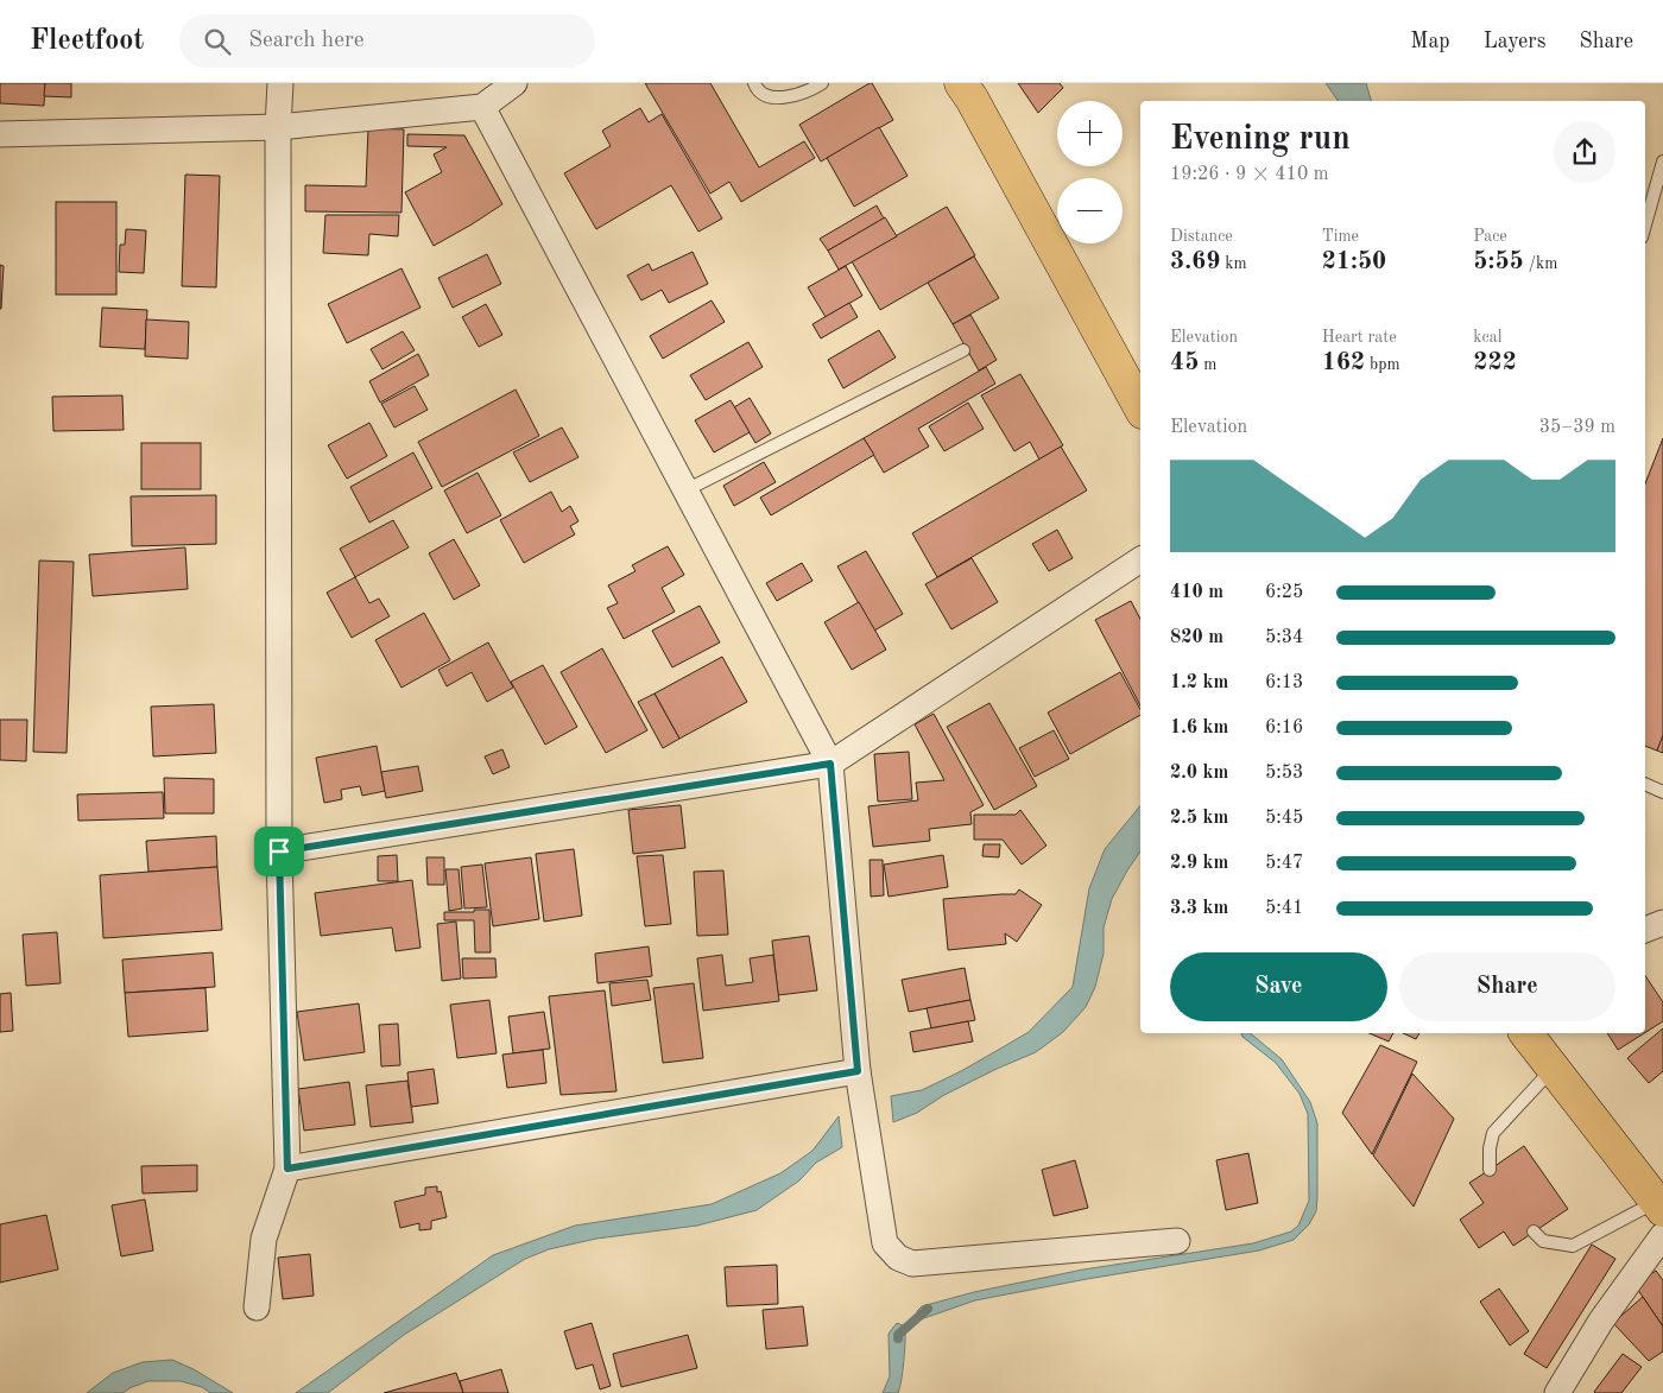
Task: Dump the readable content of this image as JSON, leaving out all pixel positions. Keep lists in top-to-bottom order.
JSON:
{
  "page": {
    "header": "Fleetfoot",
    "search": "Search here",
    "nav": ["Map", "Layers", "Share"],
    "map_buttons": ["+", "−"],
    "heading": ["Evening run", "19:26 · 9 × 410 m"],
    "stats": [
      ["Distance", "3.69 km"],
      ["Time", "21:50"],
      ["Pace", "5:55 /km"],
      ["Elevation", "45 m"],
      ["Heart rate", "162 bpm"],
      ["kcal", "222"]
    ],
    "chart": ["Elevation", "35–39 m"],
    "list": [
      {
        "name": "410 m",
        "note": "6:25"
      },
      {
        "name": "820 m",
        "note": "5:34"
      },
      {
        "name": "1.2 km",
        "note": "6:13"
      },
      {
        "name": "1.6 km",
        "note": "6:16"
      },
      {
        "name": "2.0 km",
        "note": "5:53"
      },
      {
        "name": "2.5 km",
        "note": "5:45"
      },
      {
        "name": "2.9 km",
        "note": "5:47"
      },
      {
        "name": "3.3 km",
        "note": "5:41"
      }
    ],
    "buttons": ["Save", "Share"]
  }
}
